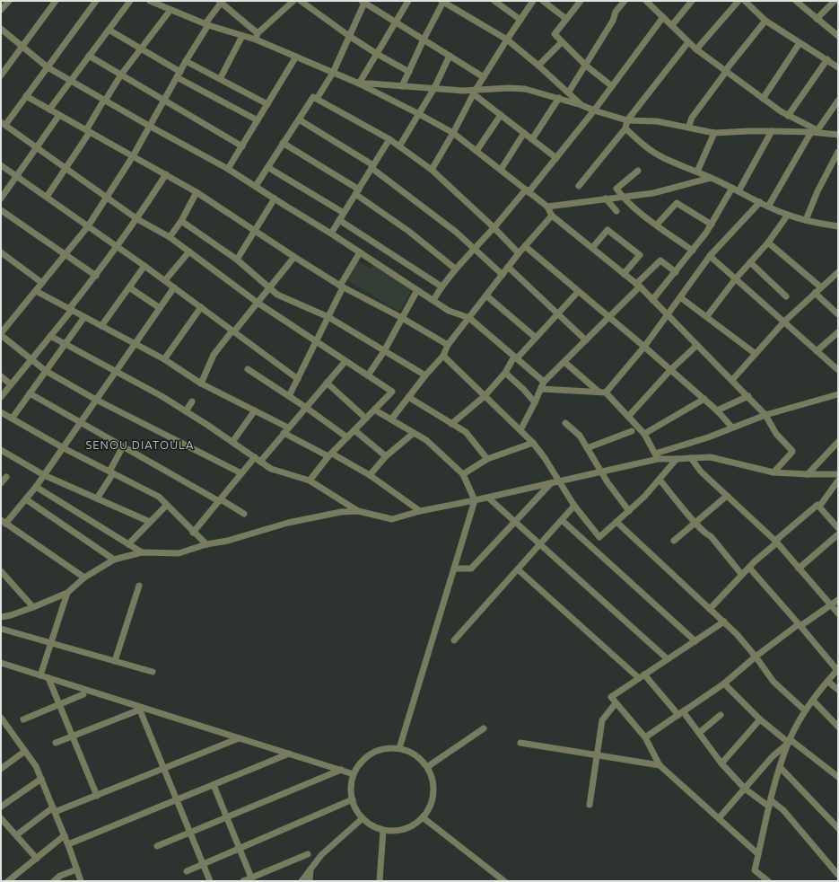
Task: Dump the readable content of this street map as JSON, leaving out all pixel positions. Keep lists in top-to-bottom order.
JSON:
{
  "districts": ["SENOU DIATOULA"]
}
